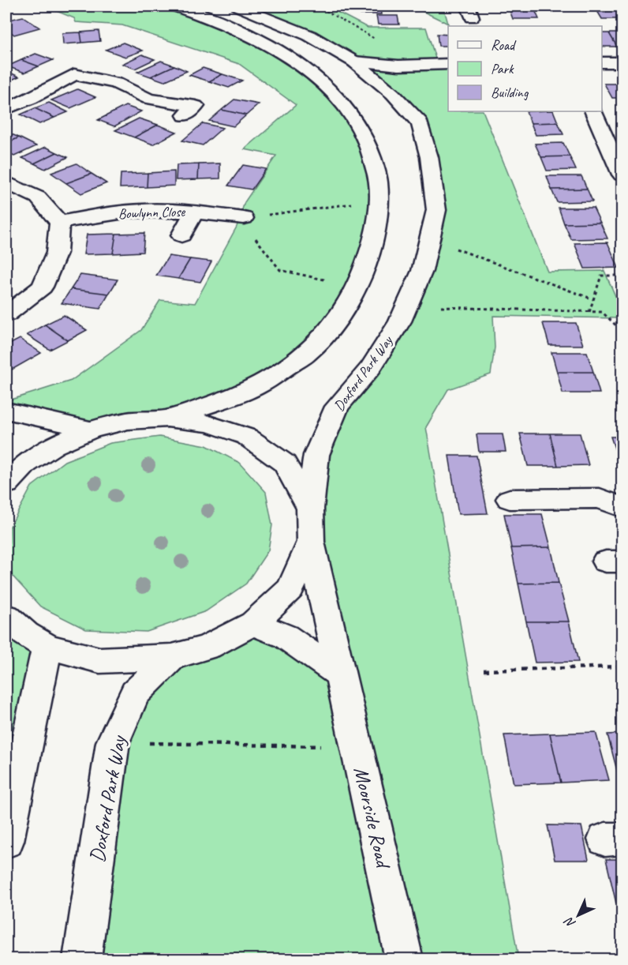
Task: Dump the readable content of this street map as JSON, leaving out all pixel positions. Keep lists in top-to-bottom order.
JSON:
{
  "streets": {
    "main road": ["Bowlynn Close", "Doxford Park Way", "Moorside Road"]
  },
  "crossings": [
    ["Doxford Park Way", "Moorside Road"]
  ],
  "legend": ["Road", "Park", "Building"],
  "north": "bottom left"
}
